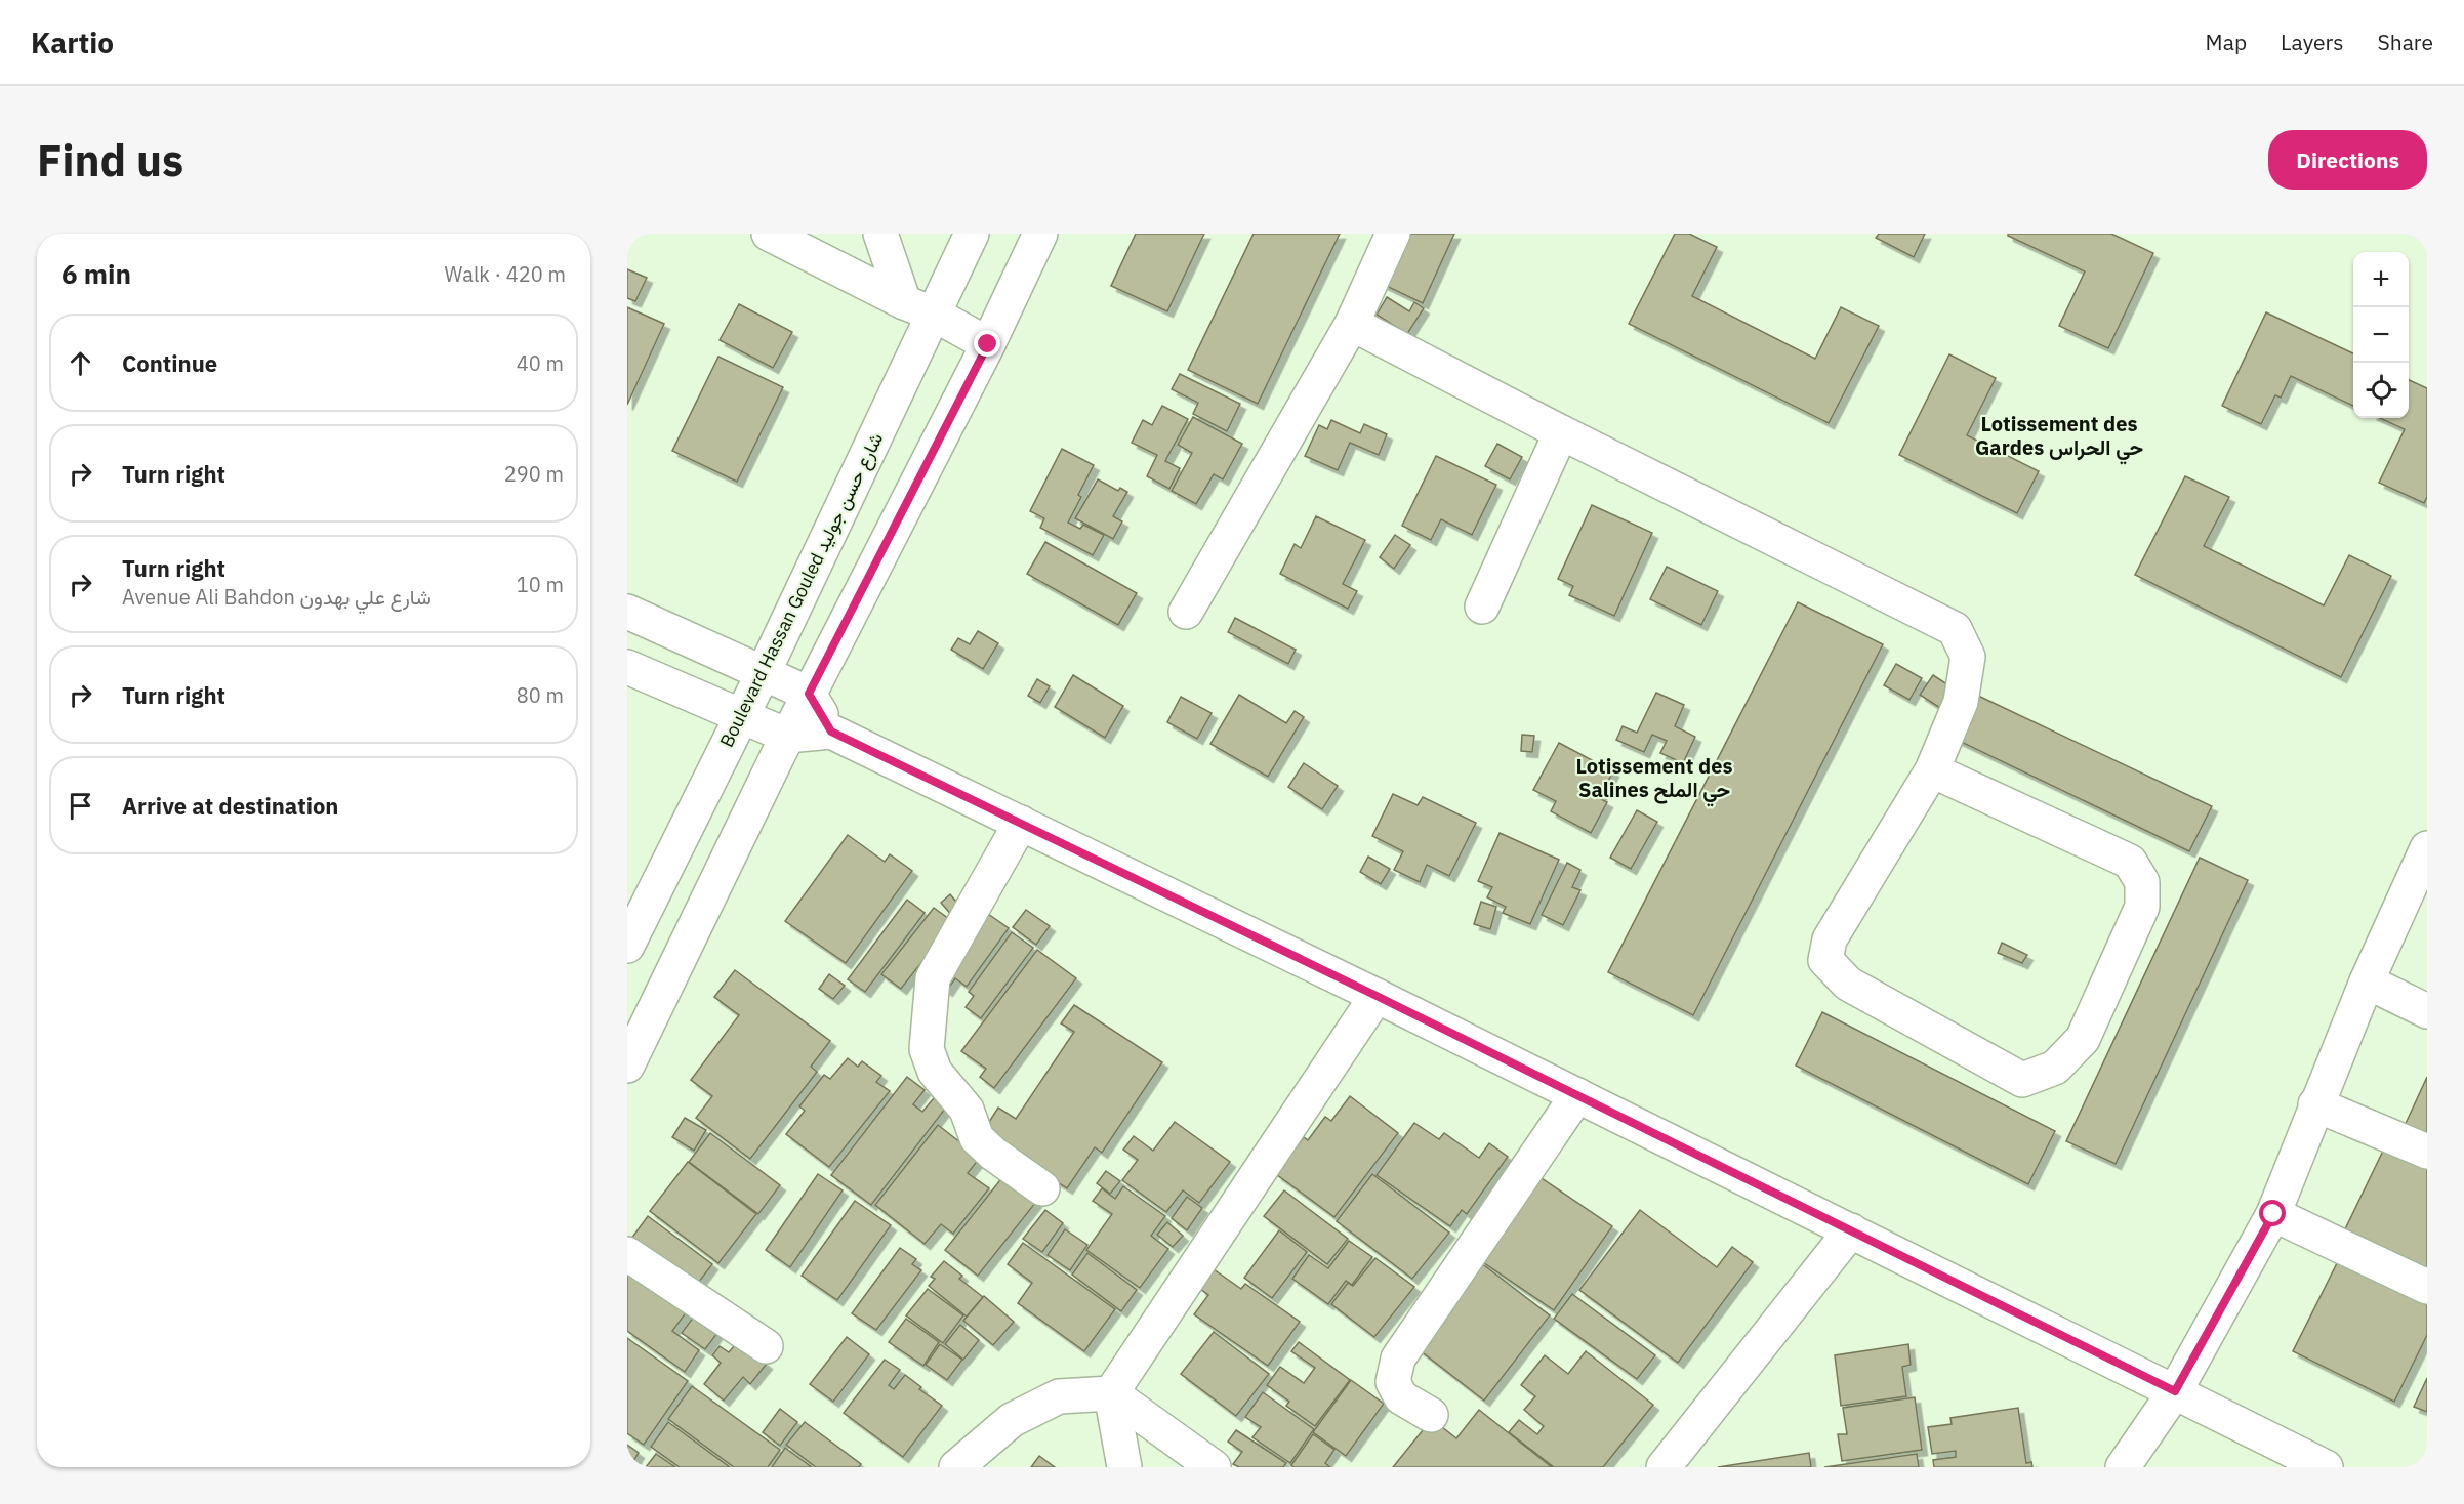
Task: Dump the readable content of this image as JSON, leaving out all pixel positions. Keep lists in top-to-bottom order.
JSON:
{
  "streets": {
    "main road": ["Boulevard Hassan Gouled شارع حسن جوليد"]
  },
  "districts": ["Lotissement des Gardes حي الحراس", "Lotissement des Salines حي الملح"],
  "page": {
    "header": "Kartio",
    "nav": ["Map", "Layers", "Share"],
    "buttons": "Directions",
    "title": "Find us",
    "heading": ["6 min", "Walk · 420 m"],
    "map_buttons": ["+", "−"],
    "list": [
      ["Continue", "40 m"],
      ["Turn right", "290 m"],
      ["Turn right", "Avenue Ali Bahdon شارع علي بهدون", "10 m"],
      ["Turn right", "80 m"],
      "Arrive at destination"
    ]
  }
}
